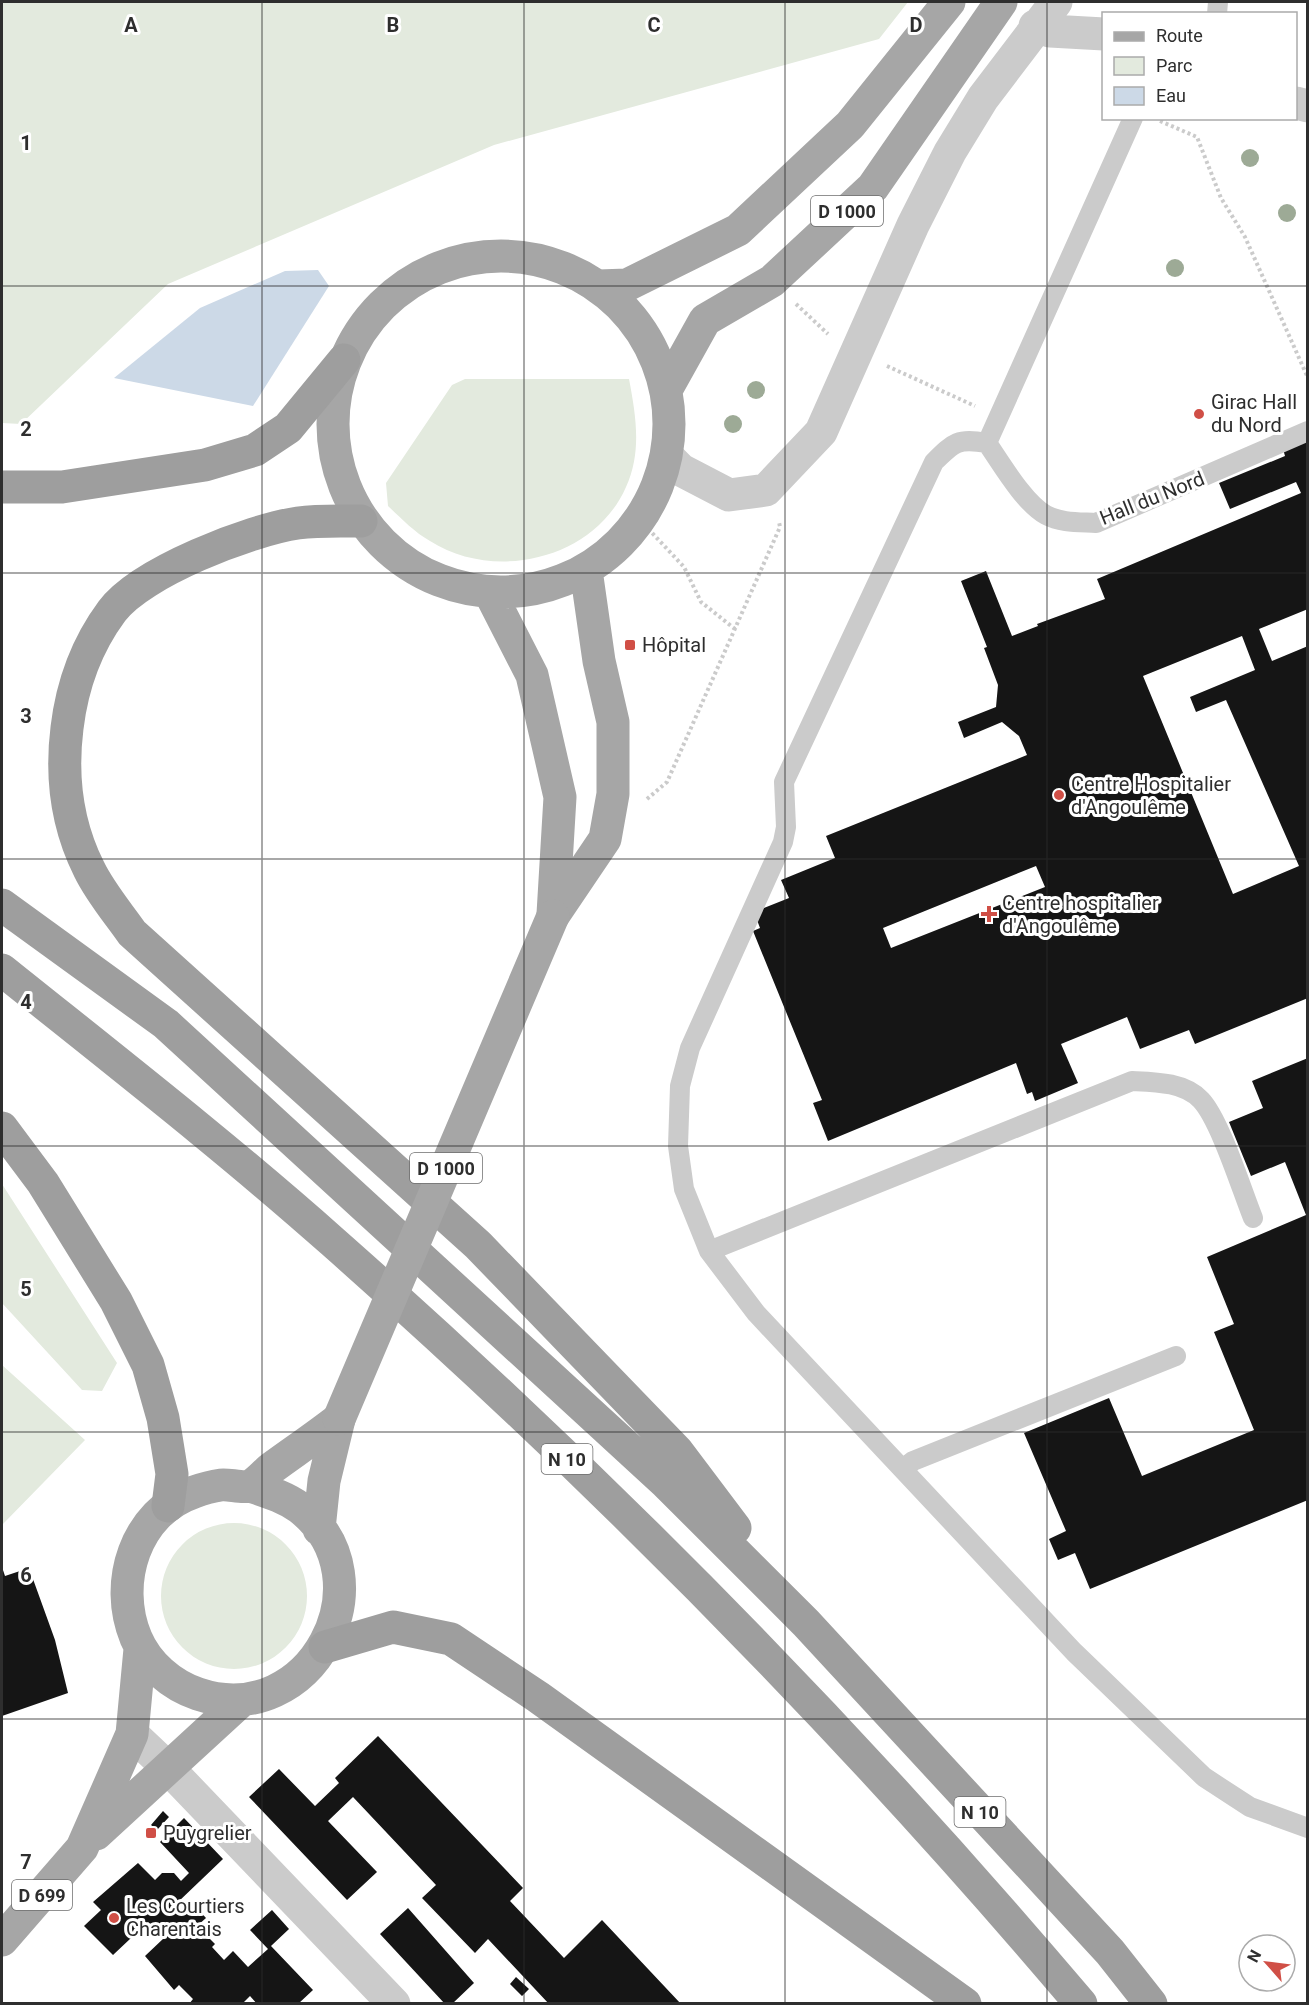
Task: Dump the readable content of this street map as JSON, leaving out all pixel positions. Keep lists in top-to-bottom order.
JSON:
{
  "streets": {
    "highway": ["N 10"],
    "main road": ["D 1000", "D 699"],
    "lane": ["Hall du Nord"]
  },
  "places": {
    "other": ["Girac Hall du Nord", "Centre Hospitalier d'Angoulême", "Les Courtiers Charentais"],
    "transit": ["Hôpital", "Puygrelier"],
    "health": ["Centre hospitalier d'Angoulême"]
  },
  "legend": ["Route", "Parc", "Eau"],
  "north": "top left",
  "grid": {
    "columns": [
      "A",
      "B",
      "C",
      "D"
    ],
    "rows": [
      "1",
      "2",
      "3",
      "4",
      "5",
      "6",
      "7"
    ]
  }
}
